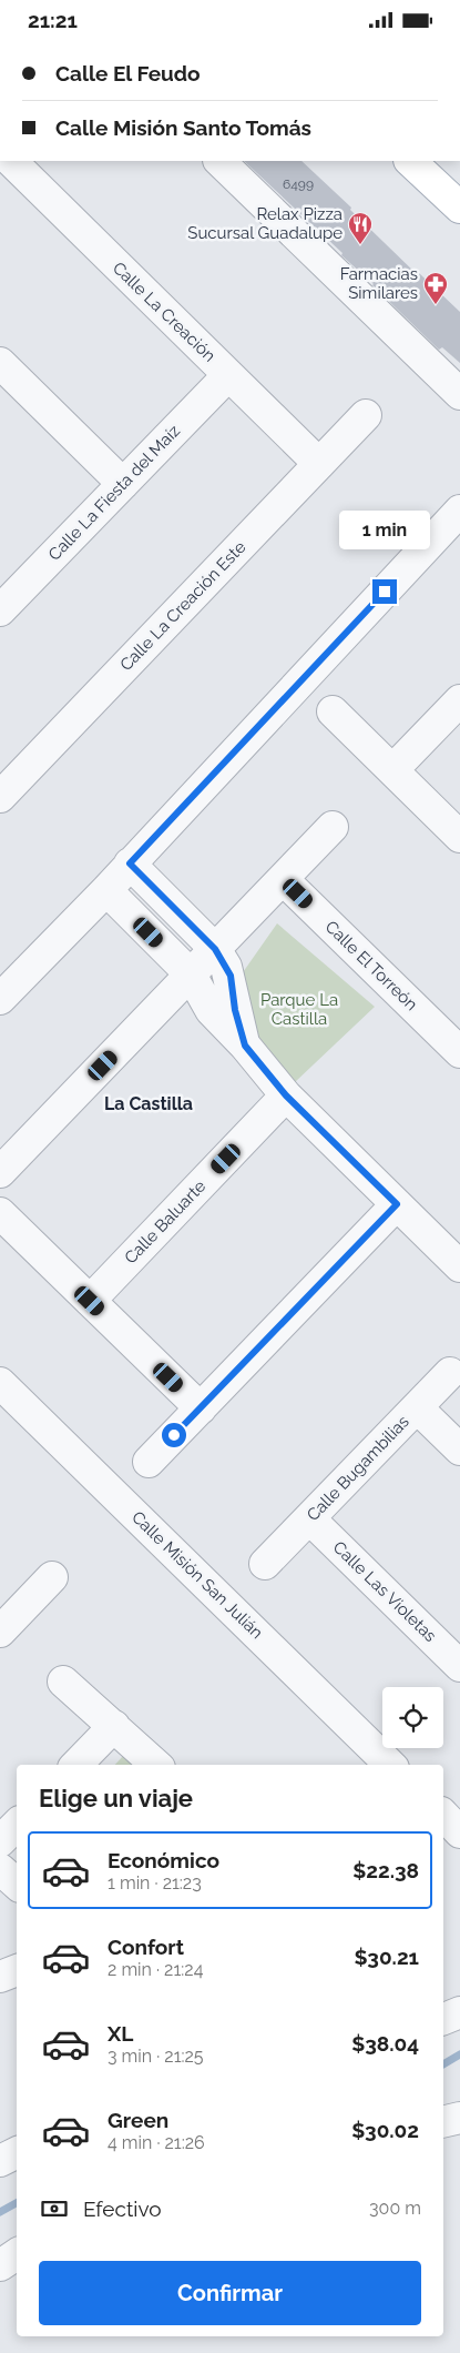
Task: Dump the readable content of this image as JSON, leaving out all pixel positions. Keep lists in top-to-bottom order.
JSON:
{
  "streets": {
    "street": [
      "Calle La Creación",
      "Calle La Fiesta del Maíz",
      "Calle La Creación Este",
      "Calle El Torreón",
      "Calle Baluarte",
      "Calle Bugambilias",
      "Calle Misión San Julián",
      "Calle Las Violetas"
    ]
  },
  "crossings": [
    ["Calle La Creación", "Calle La Fiesta del Maíz"],
    ["Calle La Creación", "Calle La Creación Este"],
    ["Calle Bugambilias", "Calle Las Violetas"]
  ],
  "districts": ["La Castilla"],
  "parks": ["Parque La Castilla"],
  "places": {
    "restaurant": ["Relax Pizza Sucursal Guadalupe"],
    "pharmacy": ["Farmacias Similares"]
  },
  "house_numbers": ["6499"],
  "page": {
    "status": "21:21",
    "banner": ["Calle El Feudo", "Calle Misión Santo Tomás"],
    "bubble": "1 min",
    "heading": "Elige un viaje",
    "list": [
      {
        "name": "Económico",
        "note": "1 min · 21:23",
        "value": "$22.38"
      },
      {
        "name": "Confort",
        "note": "2 min · 21:24",
        "value": "$30.21"
      },
      {
        "name": "XL",
        "note": "3 min · 21:25",
        "value": "$38.04"
      },
      {
        "name": "Green",
        "note": "4 min · 21:26",
        "value": "$30.02"
      }
    ],
    "pay": ["Efectivo", "300 m"],
    "buttons": "Confirmar"
  }
}
